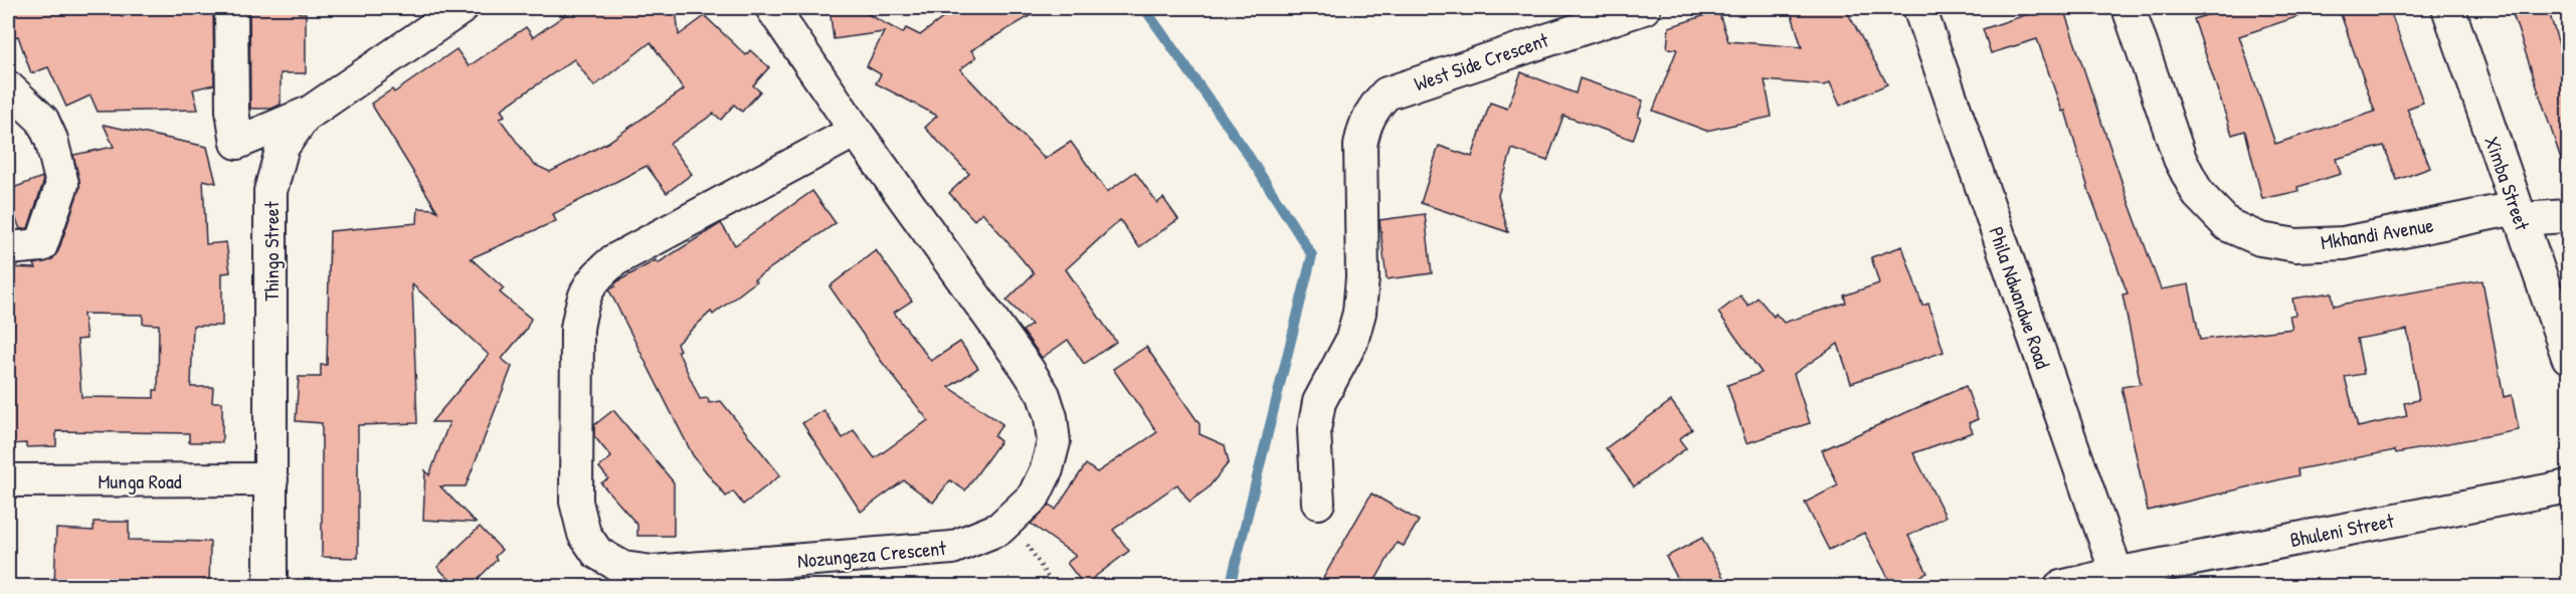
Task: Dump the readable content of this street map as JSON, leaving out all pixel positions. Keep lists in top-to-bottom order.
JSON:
{
  "streets": {
    "street": [
      "West Side Crescent",
      "Ximba Street",
      "Mkhandi Avenue",
      "Thingo Street",
      "Phila Ndwandwe Road",
      "Munga Road",
      "Bhuleni Street",
      "Nozungeza Crescent"
    ]
  },
  "crossings": [
    ["Ximba Street", "Mkhandi Avenue"],
    ["Thingo Street", "Munga Road"],
    ["Phila Ndwandwe Road", "Bhuleni Street"]
  ]
}
